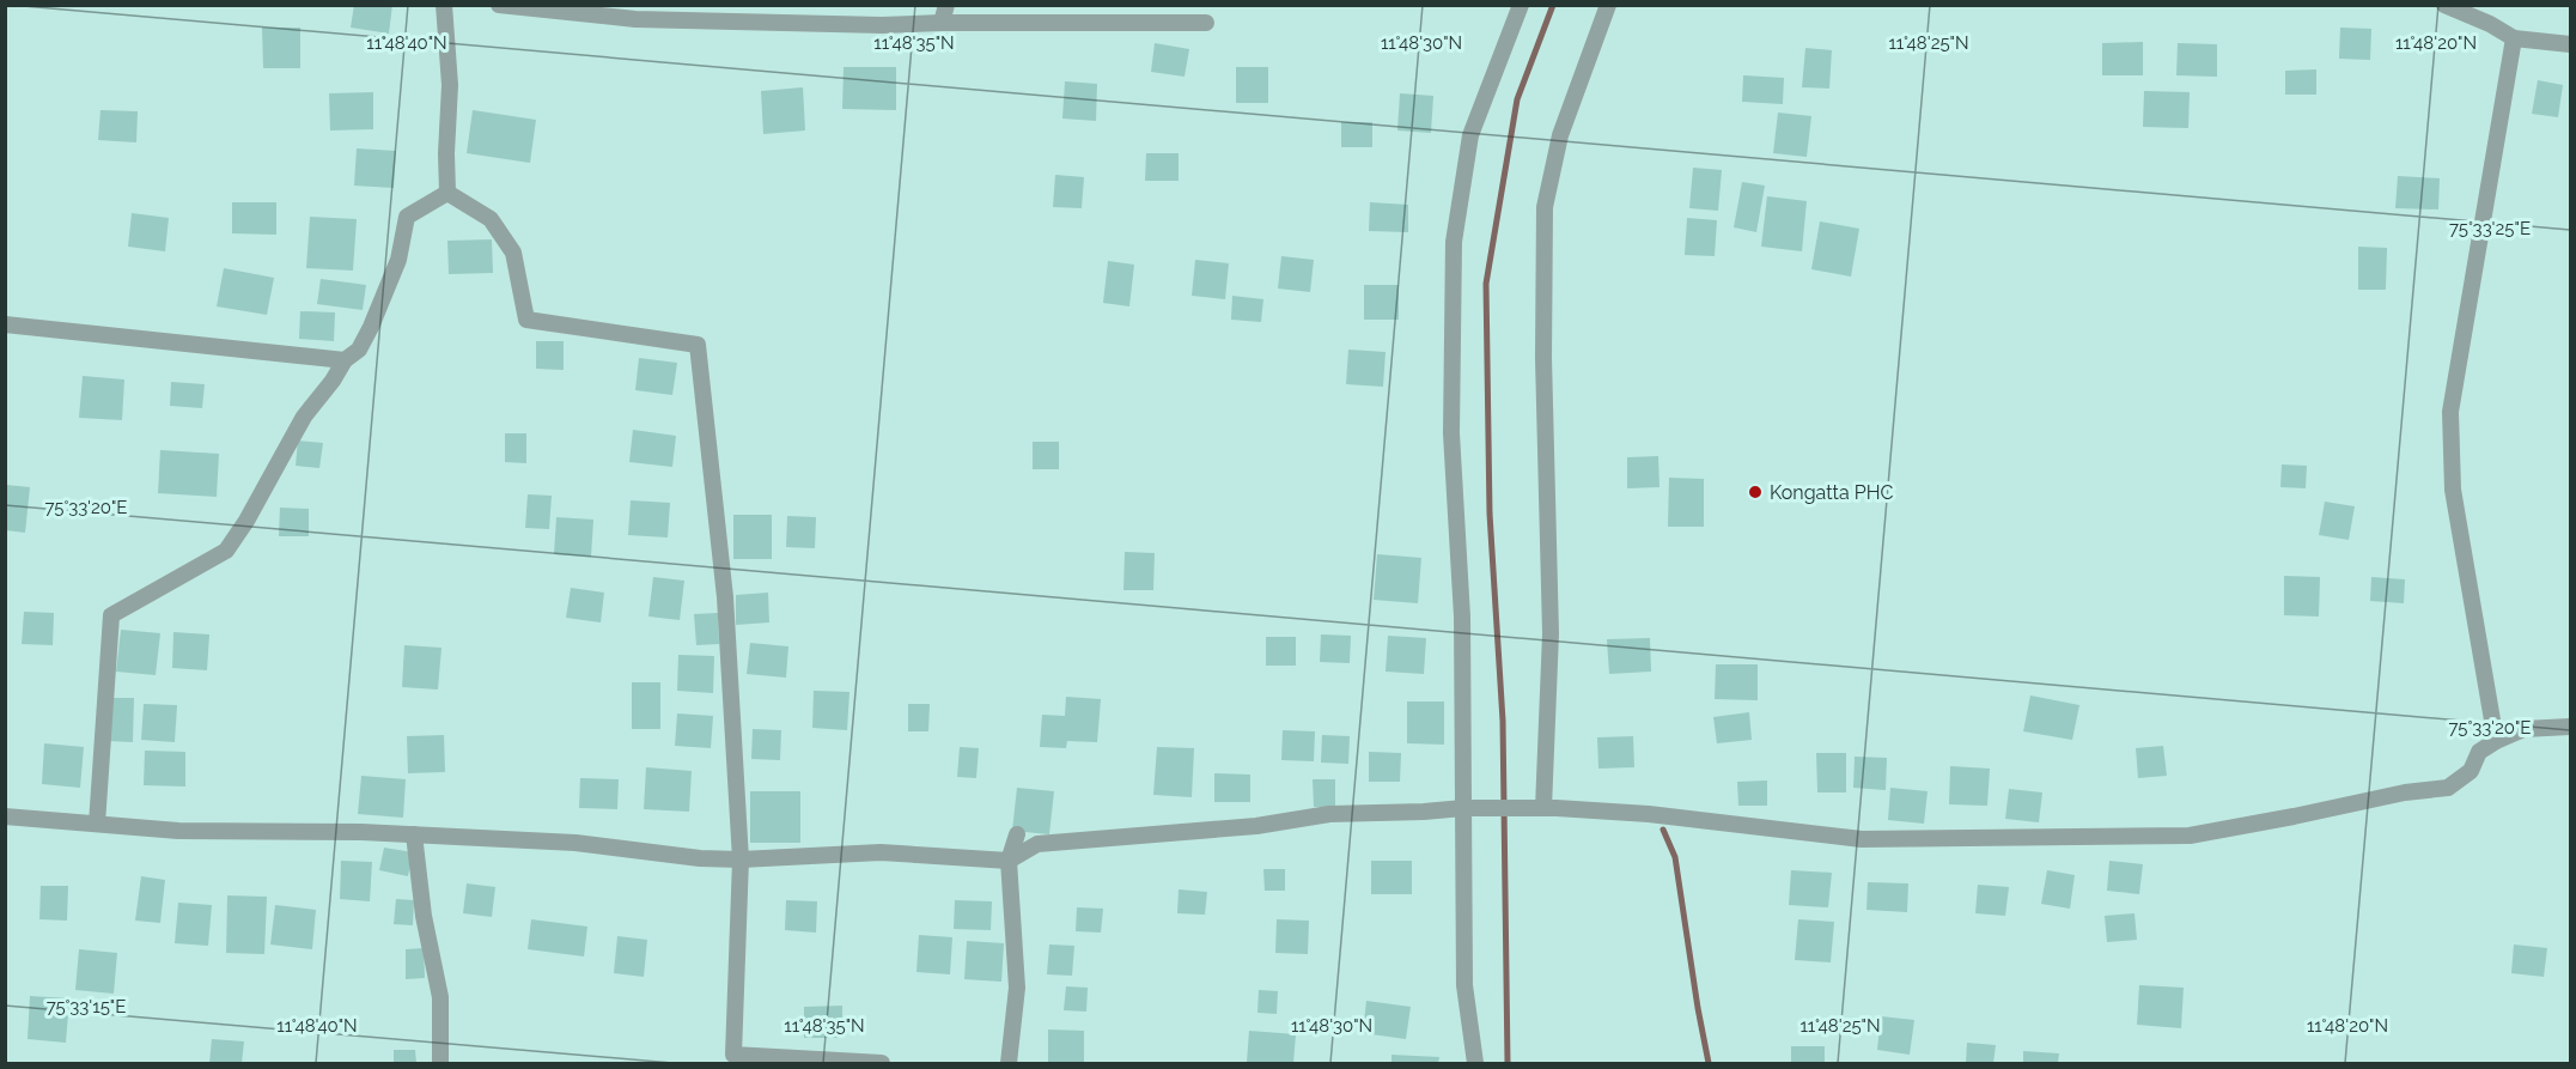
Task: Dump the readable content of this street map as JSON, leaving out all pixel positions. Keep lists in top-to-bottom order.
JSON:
{
  "places": ["Kongatta PHC"],
  "coordinates": [
    "11°48'40\"N",
    "11°48'35\"N",
    "11°48'30\"N",
    "11°48'25\"N",
    "11°48'20\"N",
    "75°33'25\"E",
    "75°33'20\"E",
    "75°33'15\"E"
  ]
}
